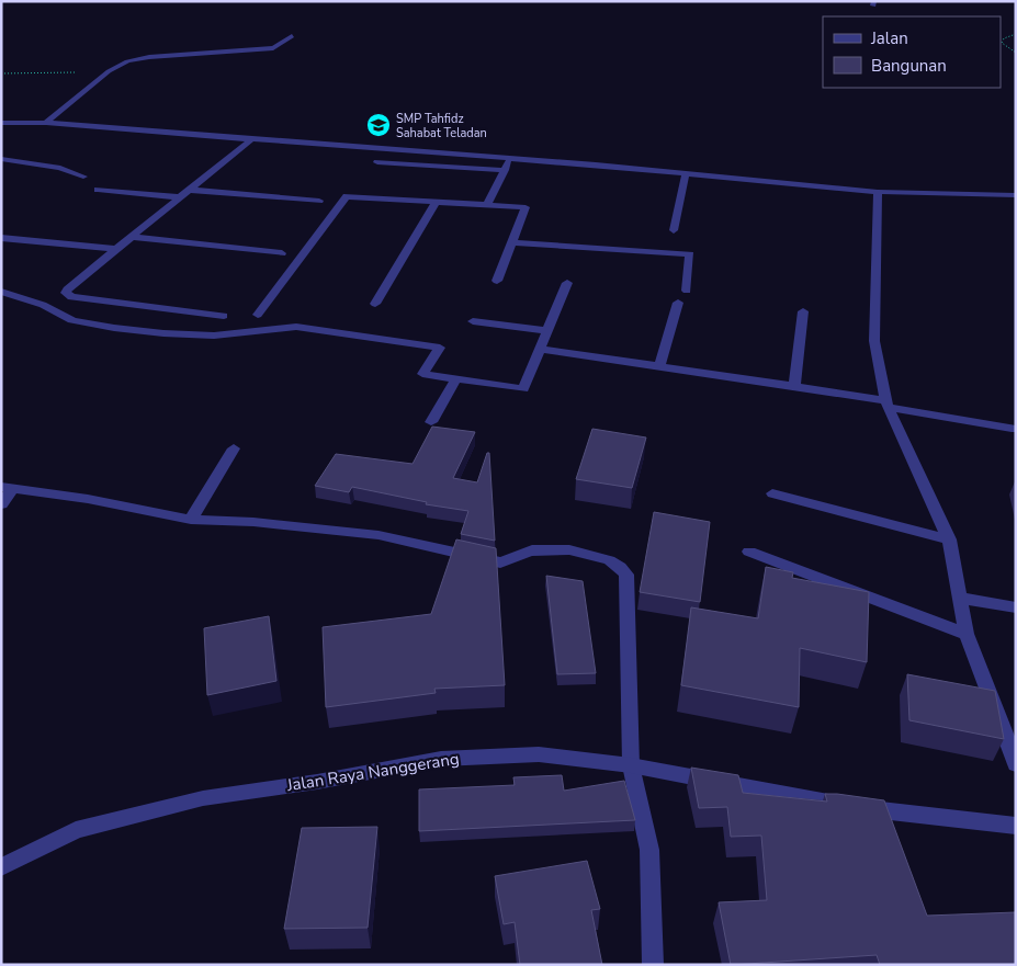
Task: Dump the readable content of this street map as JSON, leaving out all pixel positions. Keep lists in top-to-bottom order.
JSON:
{
  "streets": {
    "street": ["Jalan Raya Nanggerang"]
  },
  "places": {
    "school or university": ["SMP Tahfidz Sahabat Teladan"]
  },
  "legend": ["Jalan", "Bangunan"]
}
